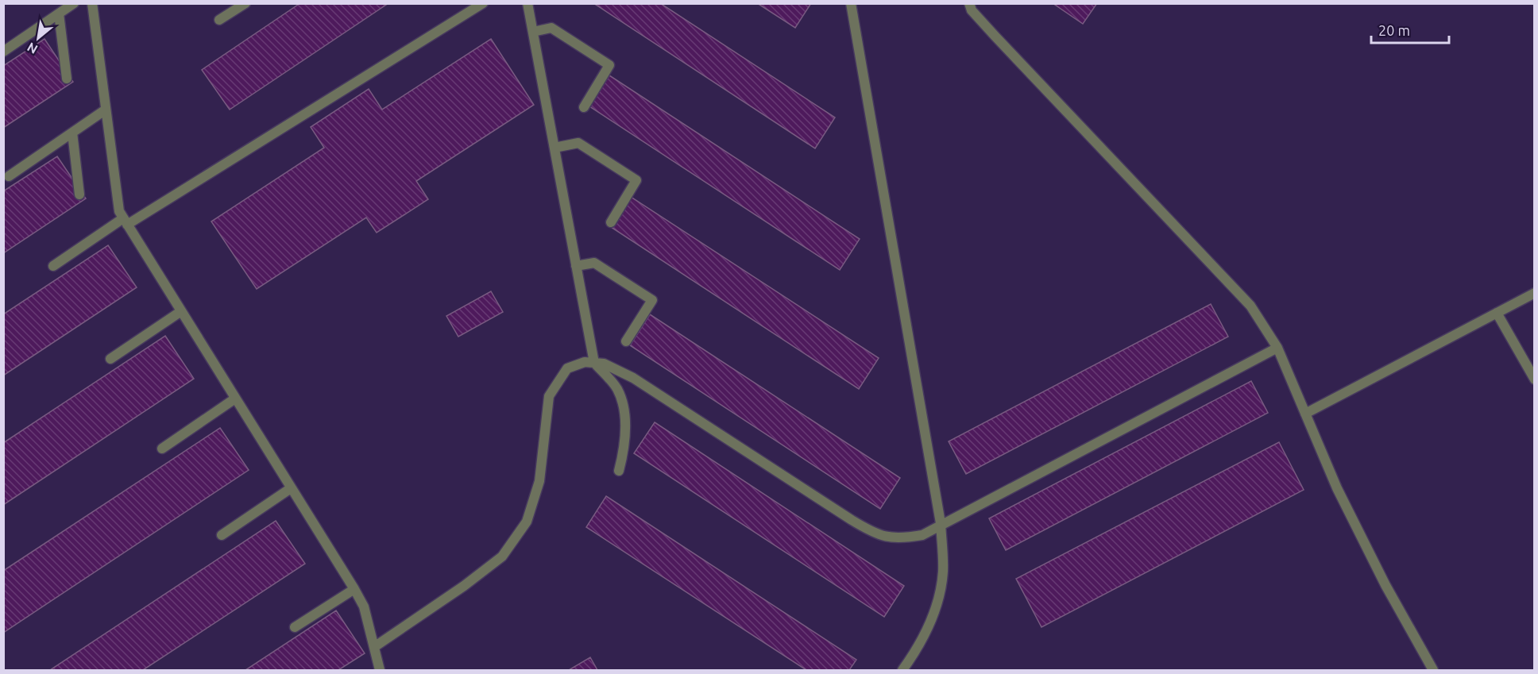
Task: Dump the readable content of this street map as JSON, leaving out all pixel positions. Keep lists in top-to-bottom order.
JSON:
{
  "scale_bar": "20 m",
  "north": "bottom left"
}
